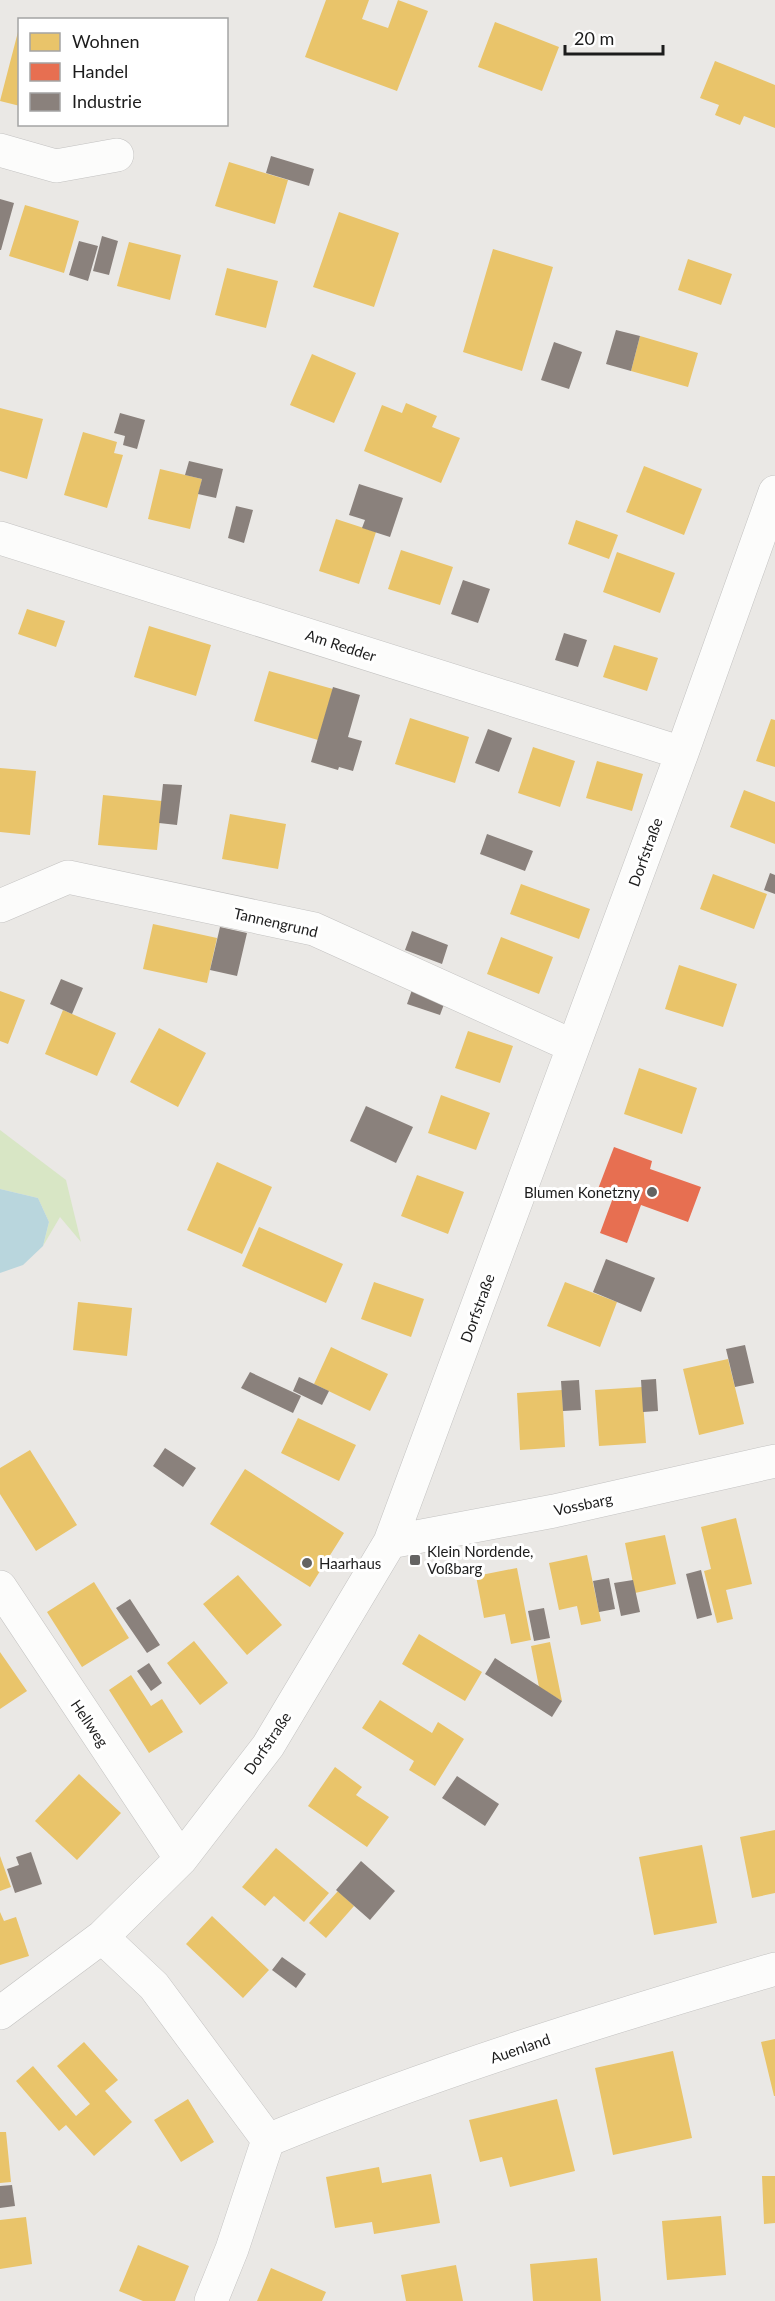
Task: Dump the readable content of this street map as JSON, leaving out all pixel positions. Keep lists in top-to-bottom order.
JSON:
{
  "streets": {
    "street": [
      "Am Redder",
      "Dorfstraße",
      "Tannengrund",
      "Vossbarg",
      "Hellweg",
      "Auenland"
    ]
  },
  "crossings": [
    ["Am Redder", "Dorfstraße"],
    ["Dorfstraße", "Tannengrund"],
    ["Dorfstraße", "Vossbarg"],
    ["Dorfstraße", "Hellweg"]
  ],
  "places": {
    "other": ["Blumen Konetzny", "Haarhaus"],
    "transit": ["Klein Nordende, Voßbarg"]
  },
  "legend": ["Wohnen", "Handel", "Industrie"],
  "scale_bar": "20 m"
}
